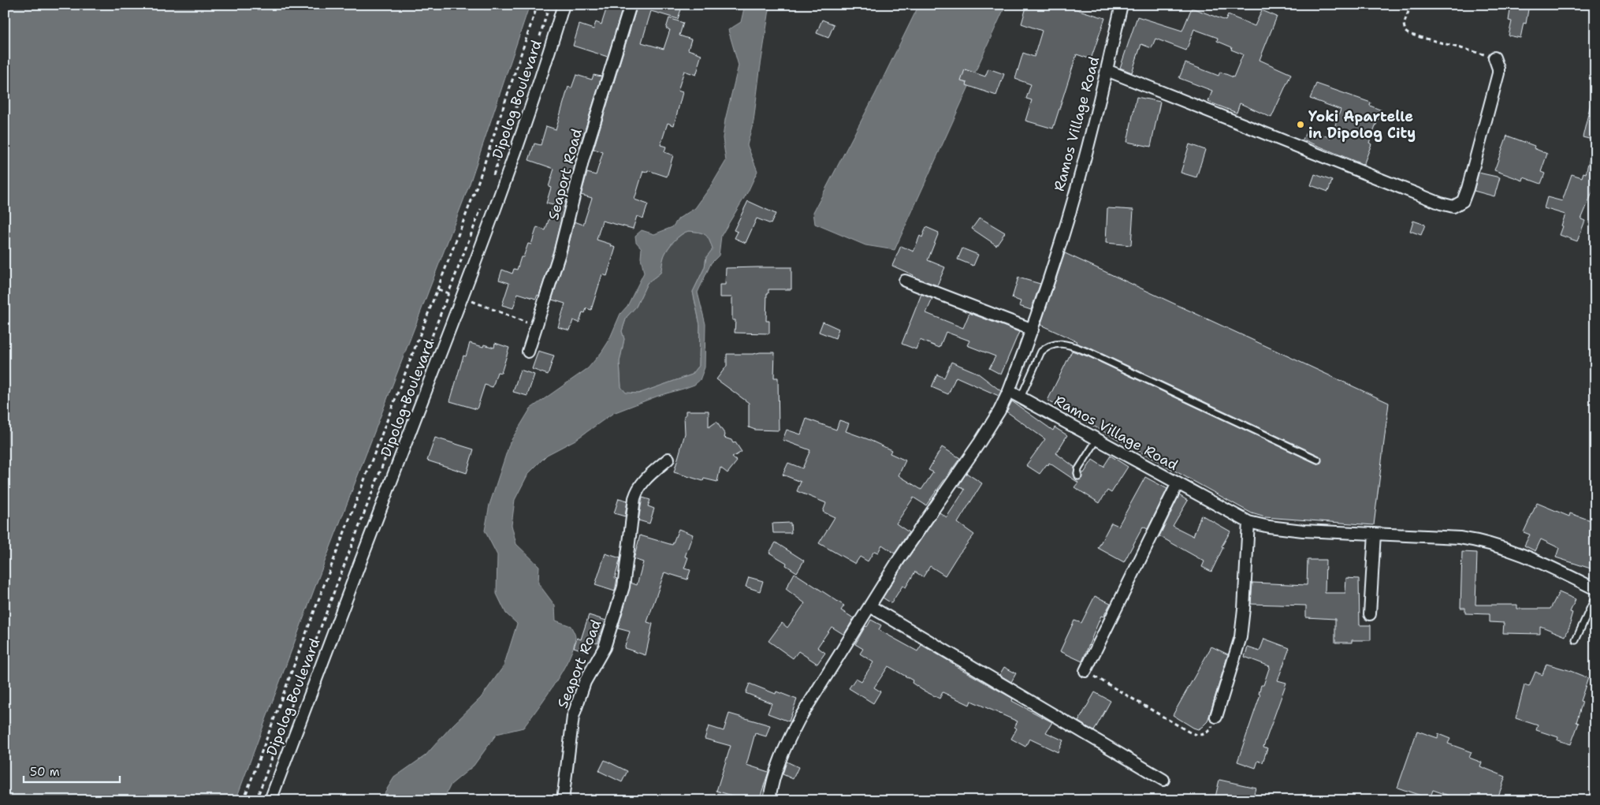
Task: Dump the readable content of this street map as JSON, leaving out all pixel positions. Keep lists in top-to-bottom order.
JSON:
{
  "streets": {
    "street": ["Dipolog Boulevard", "Ramos Village Road", "Seaport Road"]
  },
  "places": ["Yoki Apartelle in Dipolog City"],
  "scale_bar": "50 m"
}
